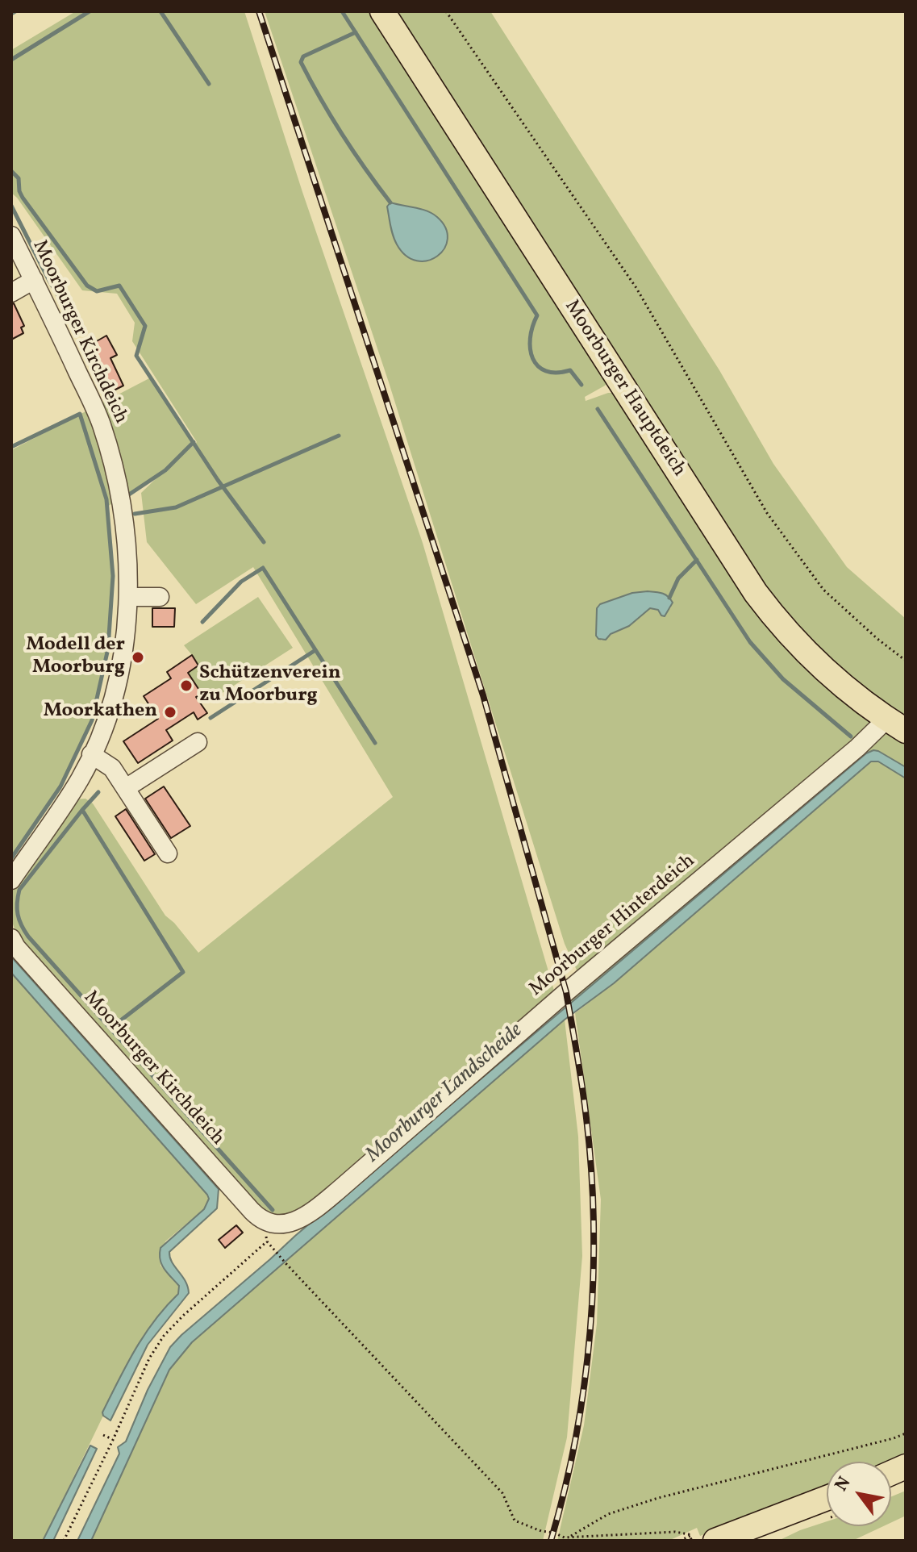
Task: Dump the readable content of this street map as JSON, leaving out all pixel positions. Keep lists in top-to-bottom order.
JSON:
{
  "streets": {
    "main road": ["Moorburger Hauptdeich"],
    "street": ["Moorburger Kirchdeich", "Moorburger Hinterdeich"]
  },
  "crossings": [
    ["Moorburger Kirchdeich", "Moorburger Hinterdeich"],
    ["Moorburger Hauptdeich", "Moorburger Hinterdeich"]
  ],
  "water": ["Moorburger Landscheide"],
  "places": ["Modell der Moorburg", "Schützenverein zu Moorburg", "Moorkathen"],
  "north": "top left"
}
